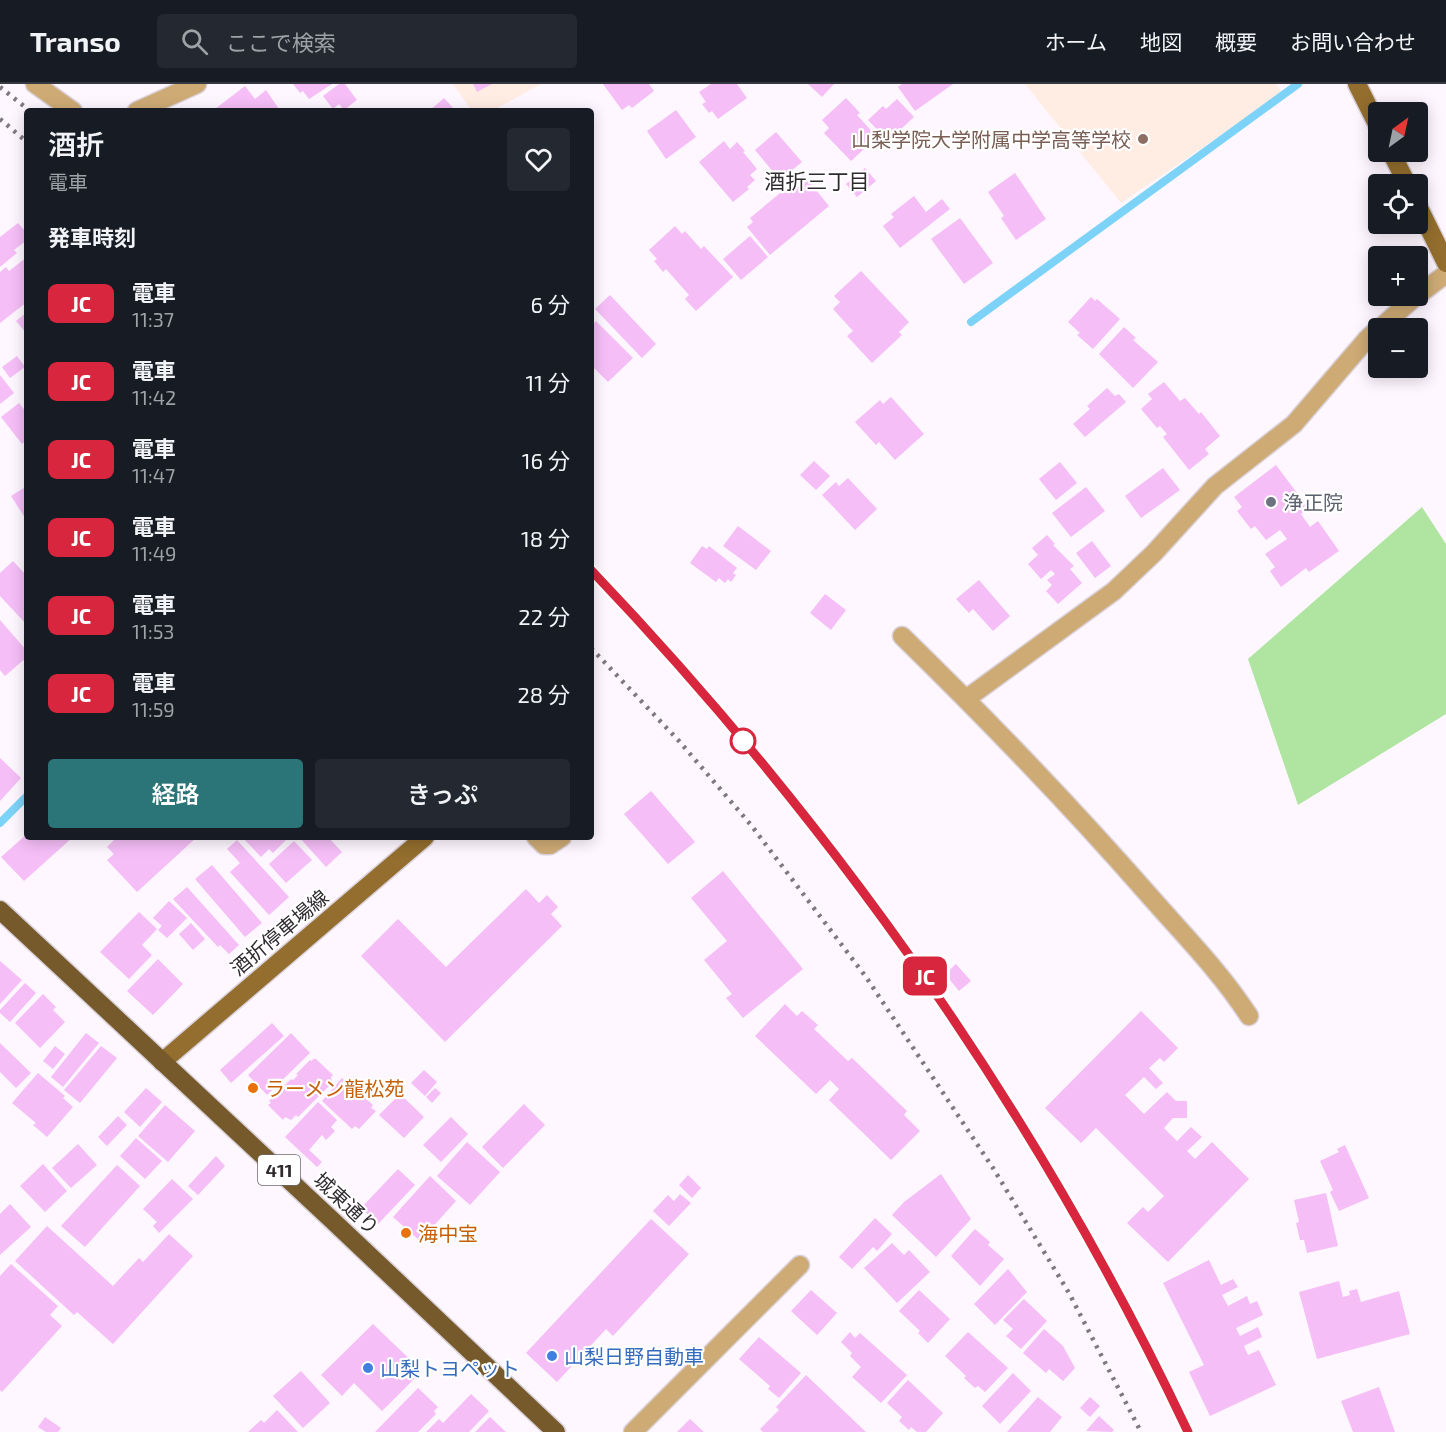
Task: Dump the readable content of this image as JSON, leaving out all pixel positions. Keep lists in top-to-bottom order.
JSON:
{
  "streets": {
    "highway": ["411", "城東通り"],
    "main road": ["酒折停車場線"]
  },
  "crossings": [
    ["酒折停車場線", "城東通り"]
  ],
  "districts": ["酒折三丁目"],
  "places": [
    "山梨学院大学附属中学高等学校",
    "浄正院",
    "ラーメン龍松苑",
    "海中宝",
    "山梨日野自動車",
    "山梨トヨペット"
  ],
  "north": "top right",
  "page": {
    "header": "Transo",
    "search": "ここで検索",
    "nav": [
      "ホーム",
      "地図",
      "概要",
      "お問い合わせ"
    ],
    "on_map": "JC",
    "map_buttons": ["+", "−"],
    "heading": [
      ["酒折", "電車"],
      "発車時刻"
    ],
    "list": [
      {
        "mark": "JC",
        "name": "電車",
        "note": "11:37",
        "value": "6 分"
      },
      {
        "mark": "JC",
        "name": "電車",
        "note": "11:42",
        "value": "11 分"
      },
      {
        "mark": "JC",
        "name": "電車",
        "note": "11:47",
        "value": "16 分"
      },
      {
        "mark": "JC",
        "name": "電車",
        "note": "11:49",
        "value": "18 分"
      },
      {
        "mark": "JC",
        "name": "電車",
        "note": "11:53",
        "value": "22 分"
      },
      {
        "mark": "JC",
        "name": "電車",
        "note": "11:59",
        "value": "28 分"
      }
    ],
    "buttons": ["経路", "きっぷ"]
  }
}
